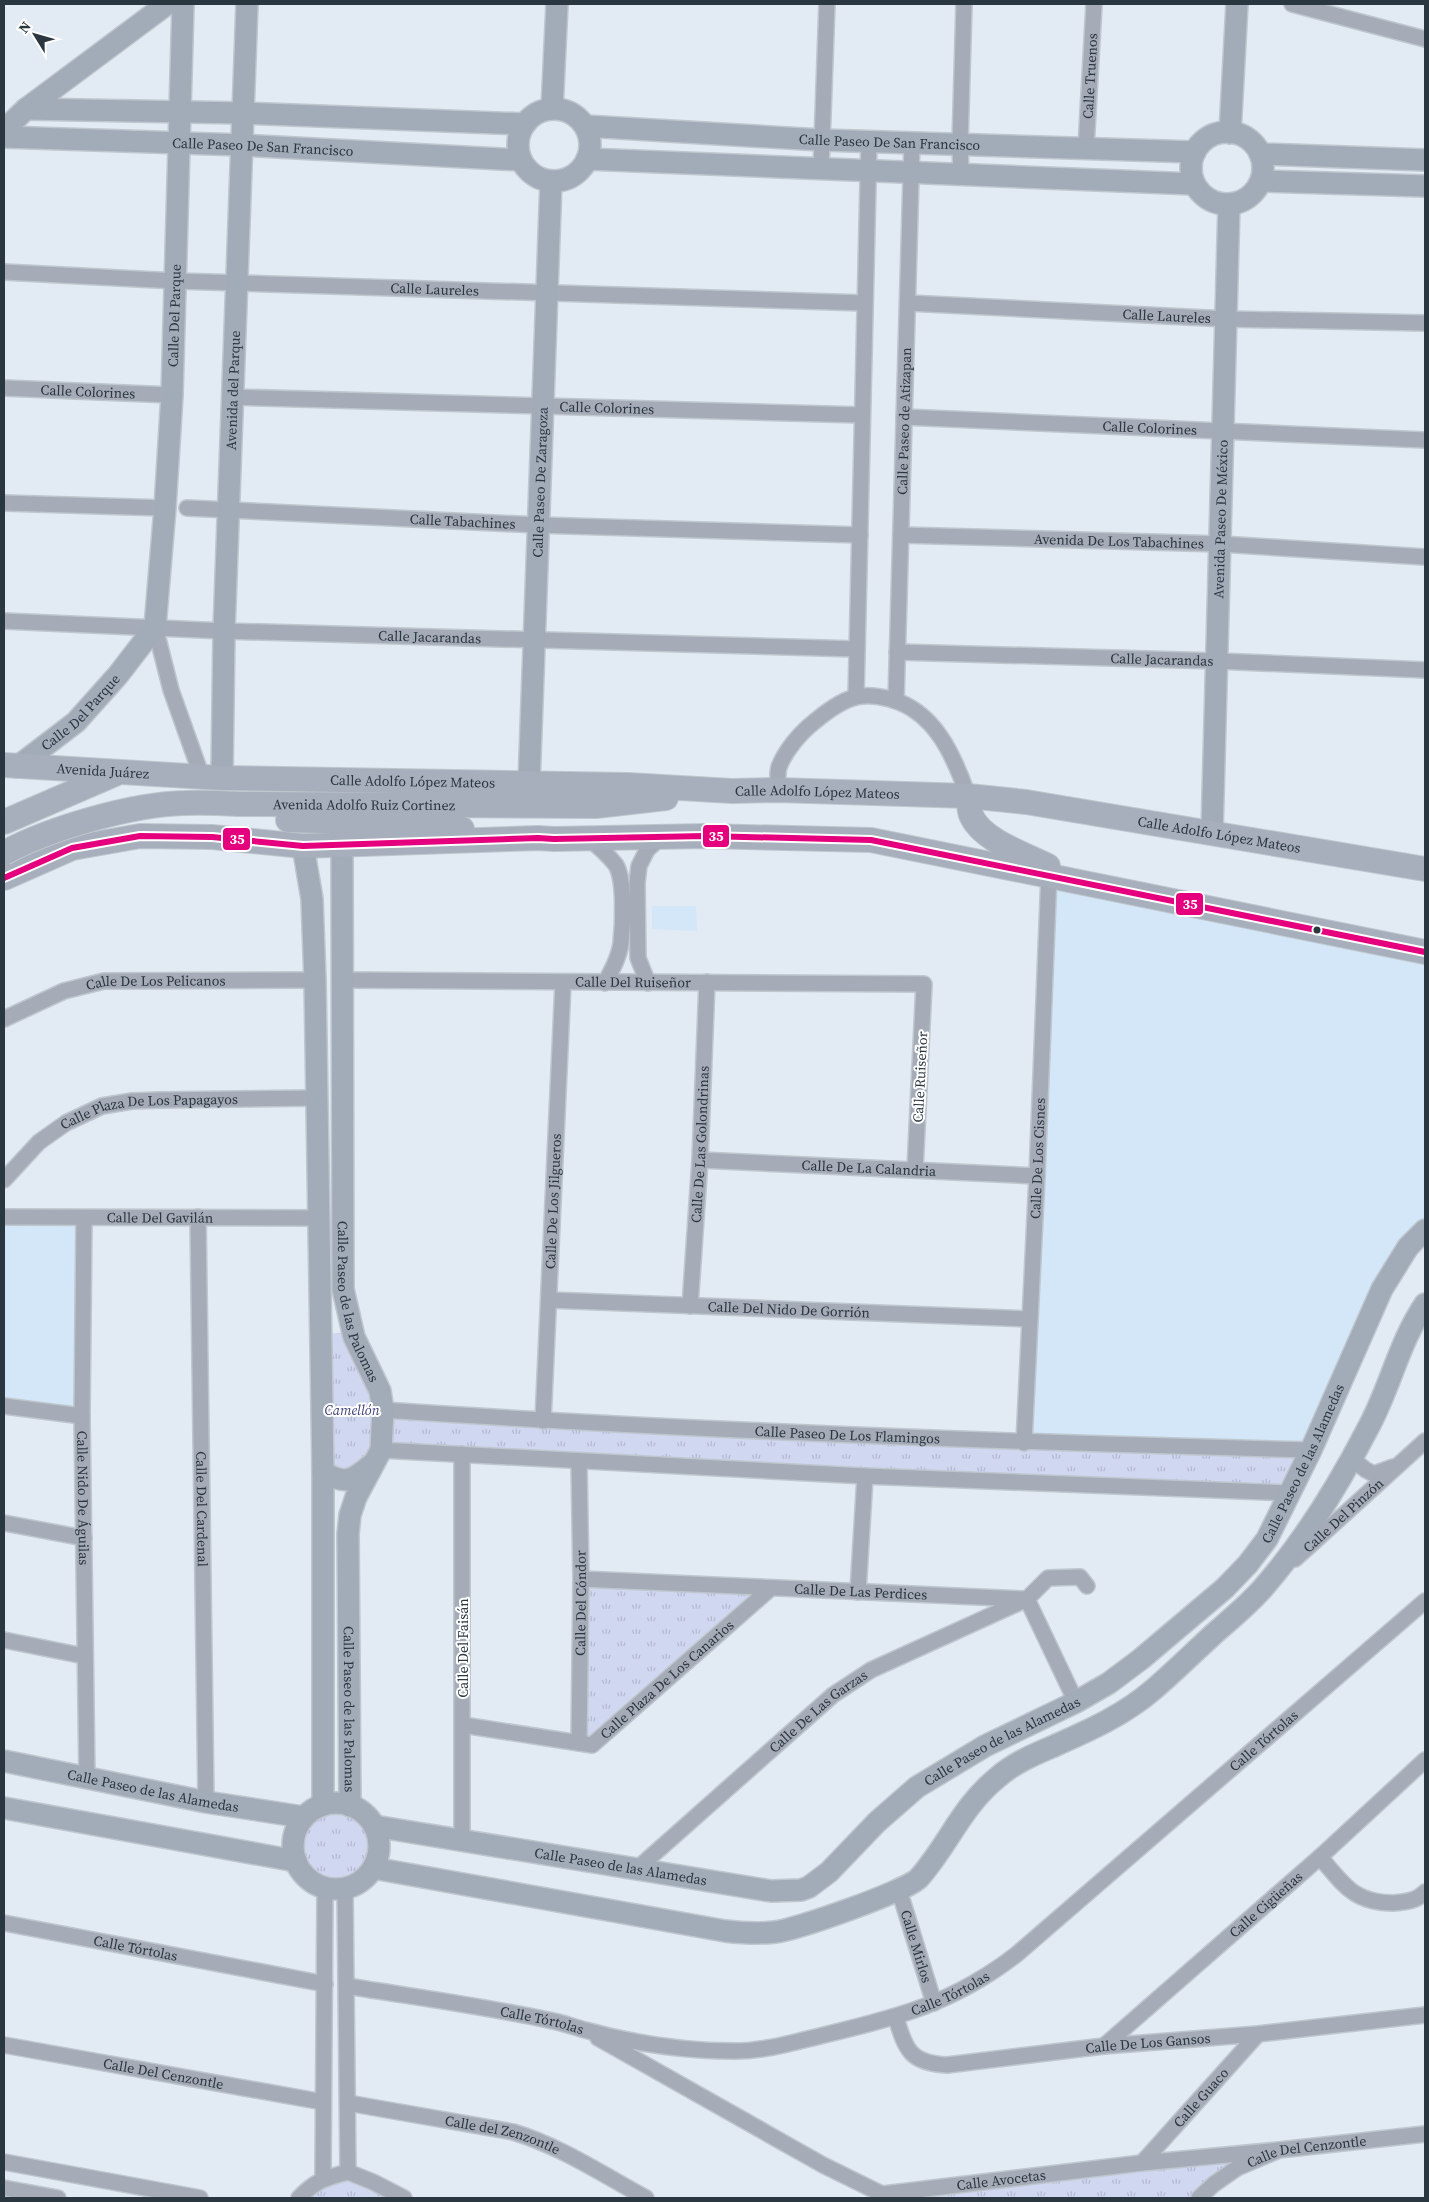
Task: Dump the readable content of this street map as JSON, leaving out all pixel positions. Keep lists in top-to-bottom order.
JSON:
{
  "streets": {
    "main road": ["Avenida Juárez", "Calle Adolfo López Mateos", "Avenida Adolfo Ruiz Cortinez"],
    "street": [
      "Calle Truenos",
      "Calle Paseo De San Francisco",
      "Calle Laureles",
      "Calle Del Parque",
      "Avenida del Parque",
      "Calle Colorines",
      "Calle Paseo de Atizapan",
      "Calle Paseo De Zaragoza",
      "Avenida Paseo De México",
      "Calle Tabachines",
      "Avenida De Los Tabachines",
      "Calle Jacarandas",
      "Calle Del Ruiseñor",
      "Calle De Los Pelicanos",
      "Calle Ruiseñor",
      "Calle Plaza De Los Papagayos",
      "Calle De Las Golondrinas",
      "Calle De Los Cisnes",
      "Calle De La Calandria",
      "Calle De Los Jilgueros",
      "Calle Del Gavilán",
      "Calle Paseo de las Palomas",
      "Calle Del Nido De Gorrión",
      "Calle Paseo De Los Flamingos",
      "Calle Paseo de las Alamedas",
      "Calle Nido De Águilas",
      "Calle Del Cardenal",
      "Calle Del Pinzón",
      "Calle De Las Perdices",
      "Calle Del Cóndor",
      "Calle Del Faisán",
      "Calle Plaza De Los Canarios",
      "Calle De Las Garzas",
      "Calle Tórtolas",
      "Calle Cigüeñas",
      "Calle Mirlos",
      "Calle De Los Gansos",
      "Calle Del Cenzontle",
      "Calle Guaco",
      "Calle del Zenzontle",
      "Calle Avocetas"
    ]
  },
  "crossings": [
    ["Calle Truenos", "Calle Paseo De San Francisco"],
    ["Calle Paseo De San Francisco", "Calle Del Parque"],
    ["Calle Paseo De San Francisco", "Avenida del Parque"],
    ["Calle Paseo De San Francisco", "Calle Paseo de Atizapan"],
    ["Calle Paseo De San Francisco", "Calle Paseo De Zaragoza"],
    ["Calle Paseo De San Francisco", "Avenida Paseo De México"],
    ["Calle Laureles", "Calle Del Parque"],
    ["Calle Laureles", "Avenida del Parque"],
    ["Calle Laureles", "Calle Paseo de Atizapan"],
    ["Calle Laureles", "Calle Paseo De Zaragoza"],
    ["Calle Laureles", "Avenida Paseo De México"],
    ["Calle Del Parque", "Avenida del Parque"],
    ["Calle Del Parque", "Calle Colorines"],
    ["Calle Del Parque", "Calle Jacarandas"],
    ["Calle Del Parque", "Avenida Juárez"],
    ["Calle Del Parque", "Calle Adolfo López Mateos"],
    ["Avenida del Parque", "Calle Colorines"],
    ["Avenida del Parque", "Calle Tabachines"],
    ["Avenida del Parque", "Calle Jacarandas"],
    ["Avenida del Parque", "Avenida Juárez"],
    ["Avenida del Parque", "Calle Adolfo López Mateos"],
    ["Calle Colorines", "Calle Paseo de Atizapan"],
    ["Calle Colorines", "Calle Paseo De Zaragoza"],
    ["Calle Colorines", "Avenida Paseo De México"],
    ["Calle Paseo de Atizapan", "Avenida De Los Tabachines"],
    ["Calle Paseo de Atizapan", "Calle Jacarandas"],
    ["Calle Paseo De Zaragoza", "Calle Tabachines"],
    ["Calle Paseo De Zaragoza", "Calle Jacarandas"],
    ["Calle Paseo De Zaragoza", "Calle Adolfo López Mateos"],
    ["Avenida Paseo De México", "Avenida De Los Tabachines"],
    ["Avenida Paseo De México", "Calle Jacarandas"],
    ["Avenida Paseo De México", "Calle Adolfo López Mateos"],
    ["Avenida Juárez", "Calle Adolfo López Mateos"],
    ["Calle Adolfo López Mateos", "Avenida Adolfo Ruiz Cortinez"],
    ["Calle Del Ruiseñor", "Calle Ruiseñor"],
    ["Calle Del Ruiseñor", "Calle De Las Golondrinas"],
    ["Calle Del Ruiseñor", "Calle De Los Jilgueros"],
    ["Calle Del Ruiseñor", "Calle Paseo de las Palomas"],
    ["Calle De Los Pelicanos", "Calle Paseo de las Palomas"],
    ["Calle Ruiseñor", "Calle De La Calandria"],
    ["Calle Plaza De Los Papagayos", "Calle Paseo de las Palomas"],
    ["Calle De Las Golondrinas", "Calle De La Calandria"],
    ["Calle De Las Golondrinas", "Calle Del Nido De Gorrión"],
    ["Calle De Los Cisnes", "Calle De La Calandria"],
    ["Calle De Los Cisnes", "Calle Del Nido De Gorrión"],
    ["Calle De Los Cisnes", "Calle Paseo De Los Flamingos"],
    ["Calle De Los Jilgueros", "Calle Del Nido De Gorrión"],
    ["Calle De Los Jilgueros", "Calle Paseo De Los Flamingos"],
    ["Calle Del Gavilán", "Calle Paseo de las Palomas"],
    ["Calle Del Gavilán", "Calle Nido De Águilas"],
    ["Calle Del Gavilán", "Calle Del Cardenal"],
    ["Calle Paseo de las Palomas", "Calle Paseo De Los Flamingos"],
    ["Calle Paseo de las Palomas", "Calle Paseo de las Alamedas"],
    ["Calle Paseo De Los Flamingos", "Calle Paseo de las Alamedas"],
    ["Calle Paseo de las Alamedas", "Calle Nido De Águilas"],
    ["Calle Paseo de las Alamedas", "Calle Del Cardenal"],
    ["Calle Paseo de las Alamedas", "Calle Del Pinzón"],
    ["Calle Paseo de las Alamedas", "Calle Del Faisán"],
    ["Calle Paseo de las Alamedas", "Calle De Las Garzas"],
    ["Calle Paseo de las Alamedas", "Calle Mirlos"],
    ["Calle De Las Perdices", "Calle Del Cóndor"],
    ["Calle De Las Perdices", "Calle Plaza De Los Canarios"],
    ["Calle De Las Perdices", "Calle De Las Garzas"],
    ["Calle Del Cóndor", "Calle Plaza De Los Canarios"],
    ["Calle Del Faisán", "Calle Plaza De Los Canarios"],
    ["Calle Tórtolas", "Calle Mirlos"],
    ["Calle Tórtolas", "Calle De Los Gansos"],
    ["Calle Tórtolas", "Calle Avocetas"],
    ["Calle Cigüeñas", "Calle De Los Gansos"],
    ["Calle De Los Gansos", "Calle Guaco"],
    ["Calle Del Cenzontle", "Calle Avocetas"],
    ["Calle Guaco", "Calle Avocetas"]
  ],
  "parks": ["Camellón"],
  "lines": ["transit line 35"],
  "north": "top left"
}
